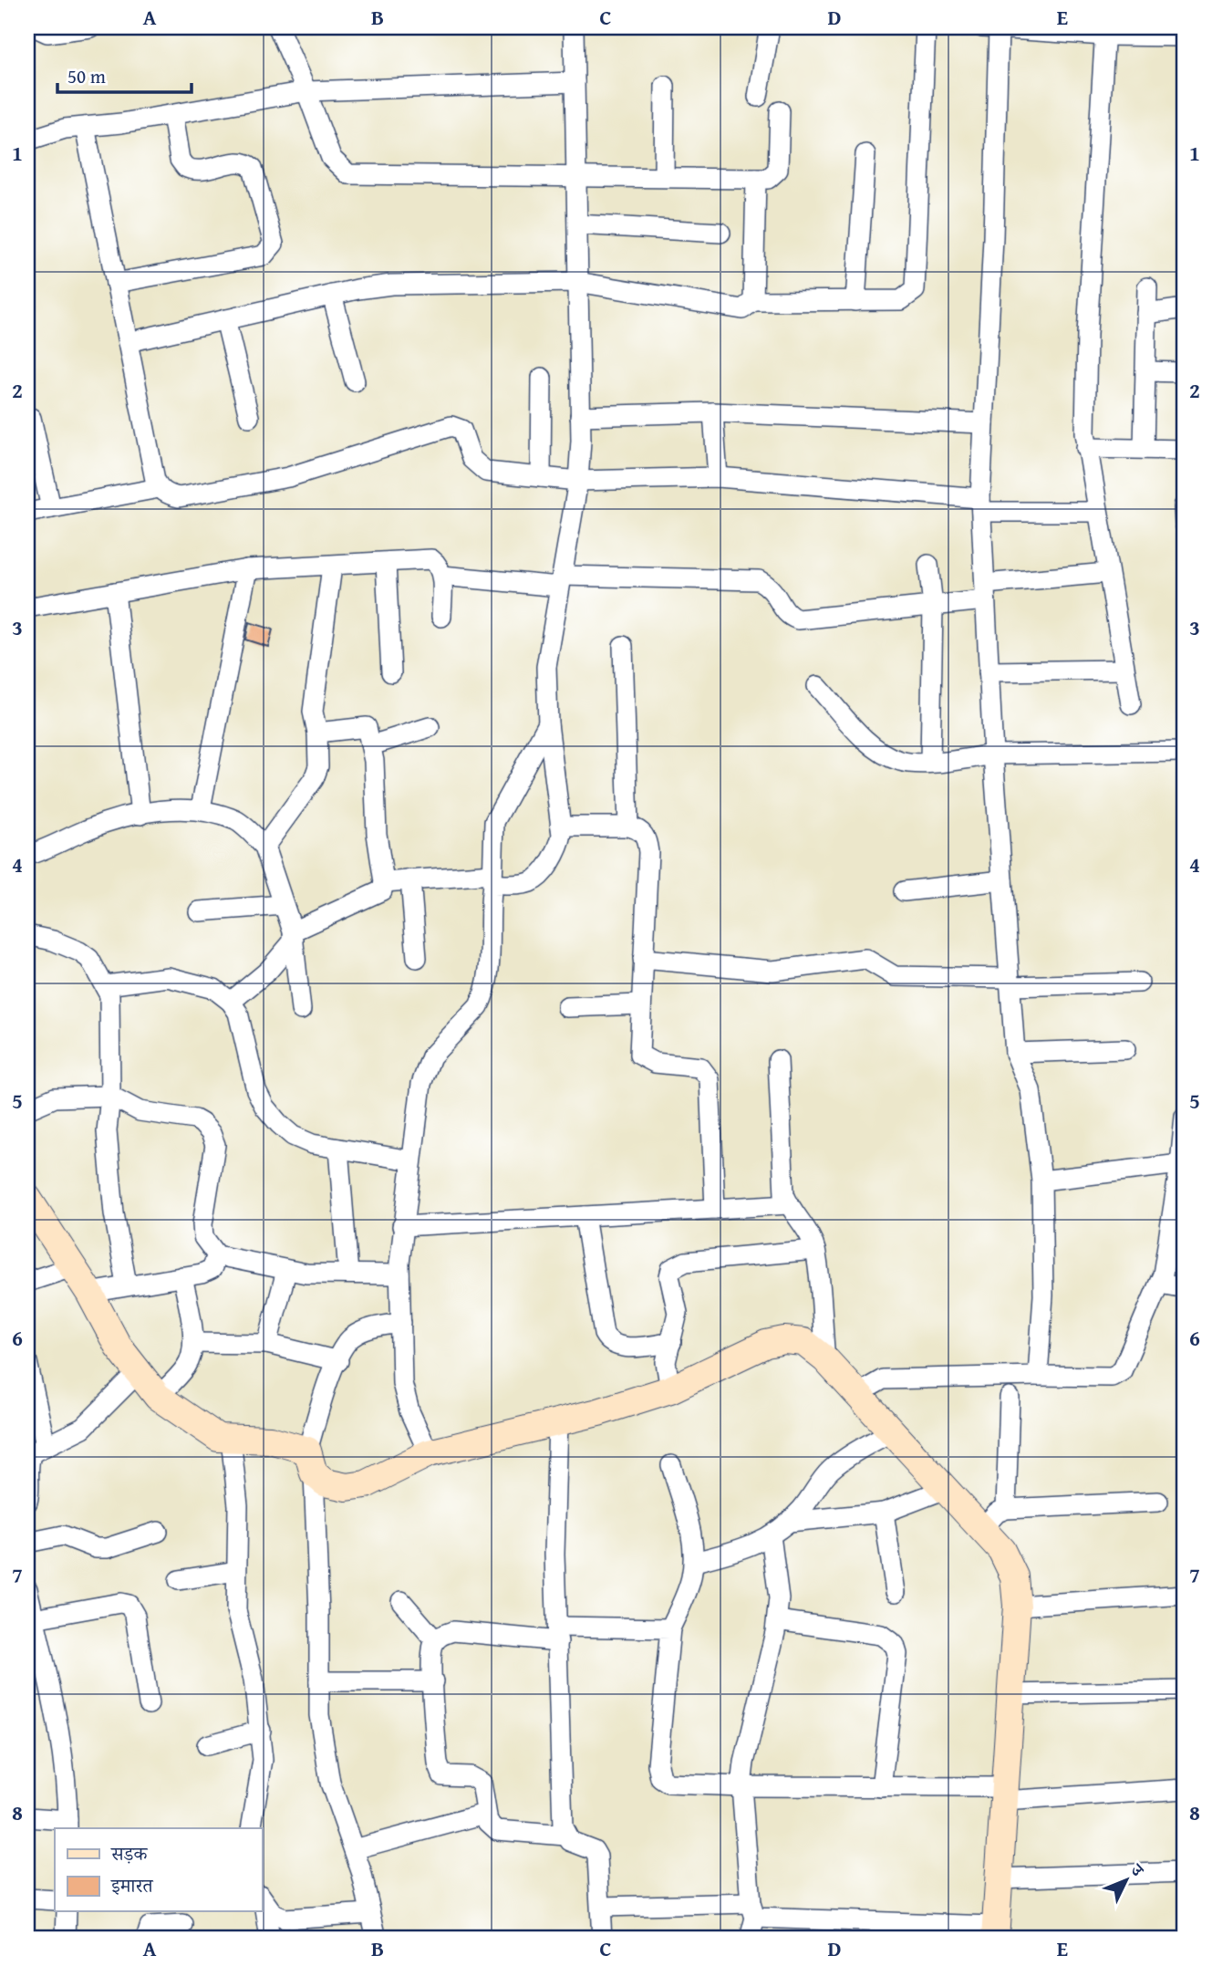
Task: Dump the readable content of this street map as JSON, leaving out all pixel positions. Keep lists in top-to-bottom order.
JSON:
{
  "legend": ["सड़क", "इमारत"],
  "scale_bar": "50 m",
  "north": "top right",
  "grid": {
    "columns": [
      "A",
      "B",
      "C",
      "D",
      "E"
    ],
    "rows": [
      "1",
      "2",
      "3",
      "4",
      "5",
      "6",
      "7",
      "8"
    ]
  }
}
